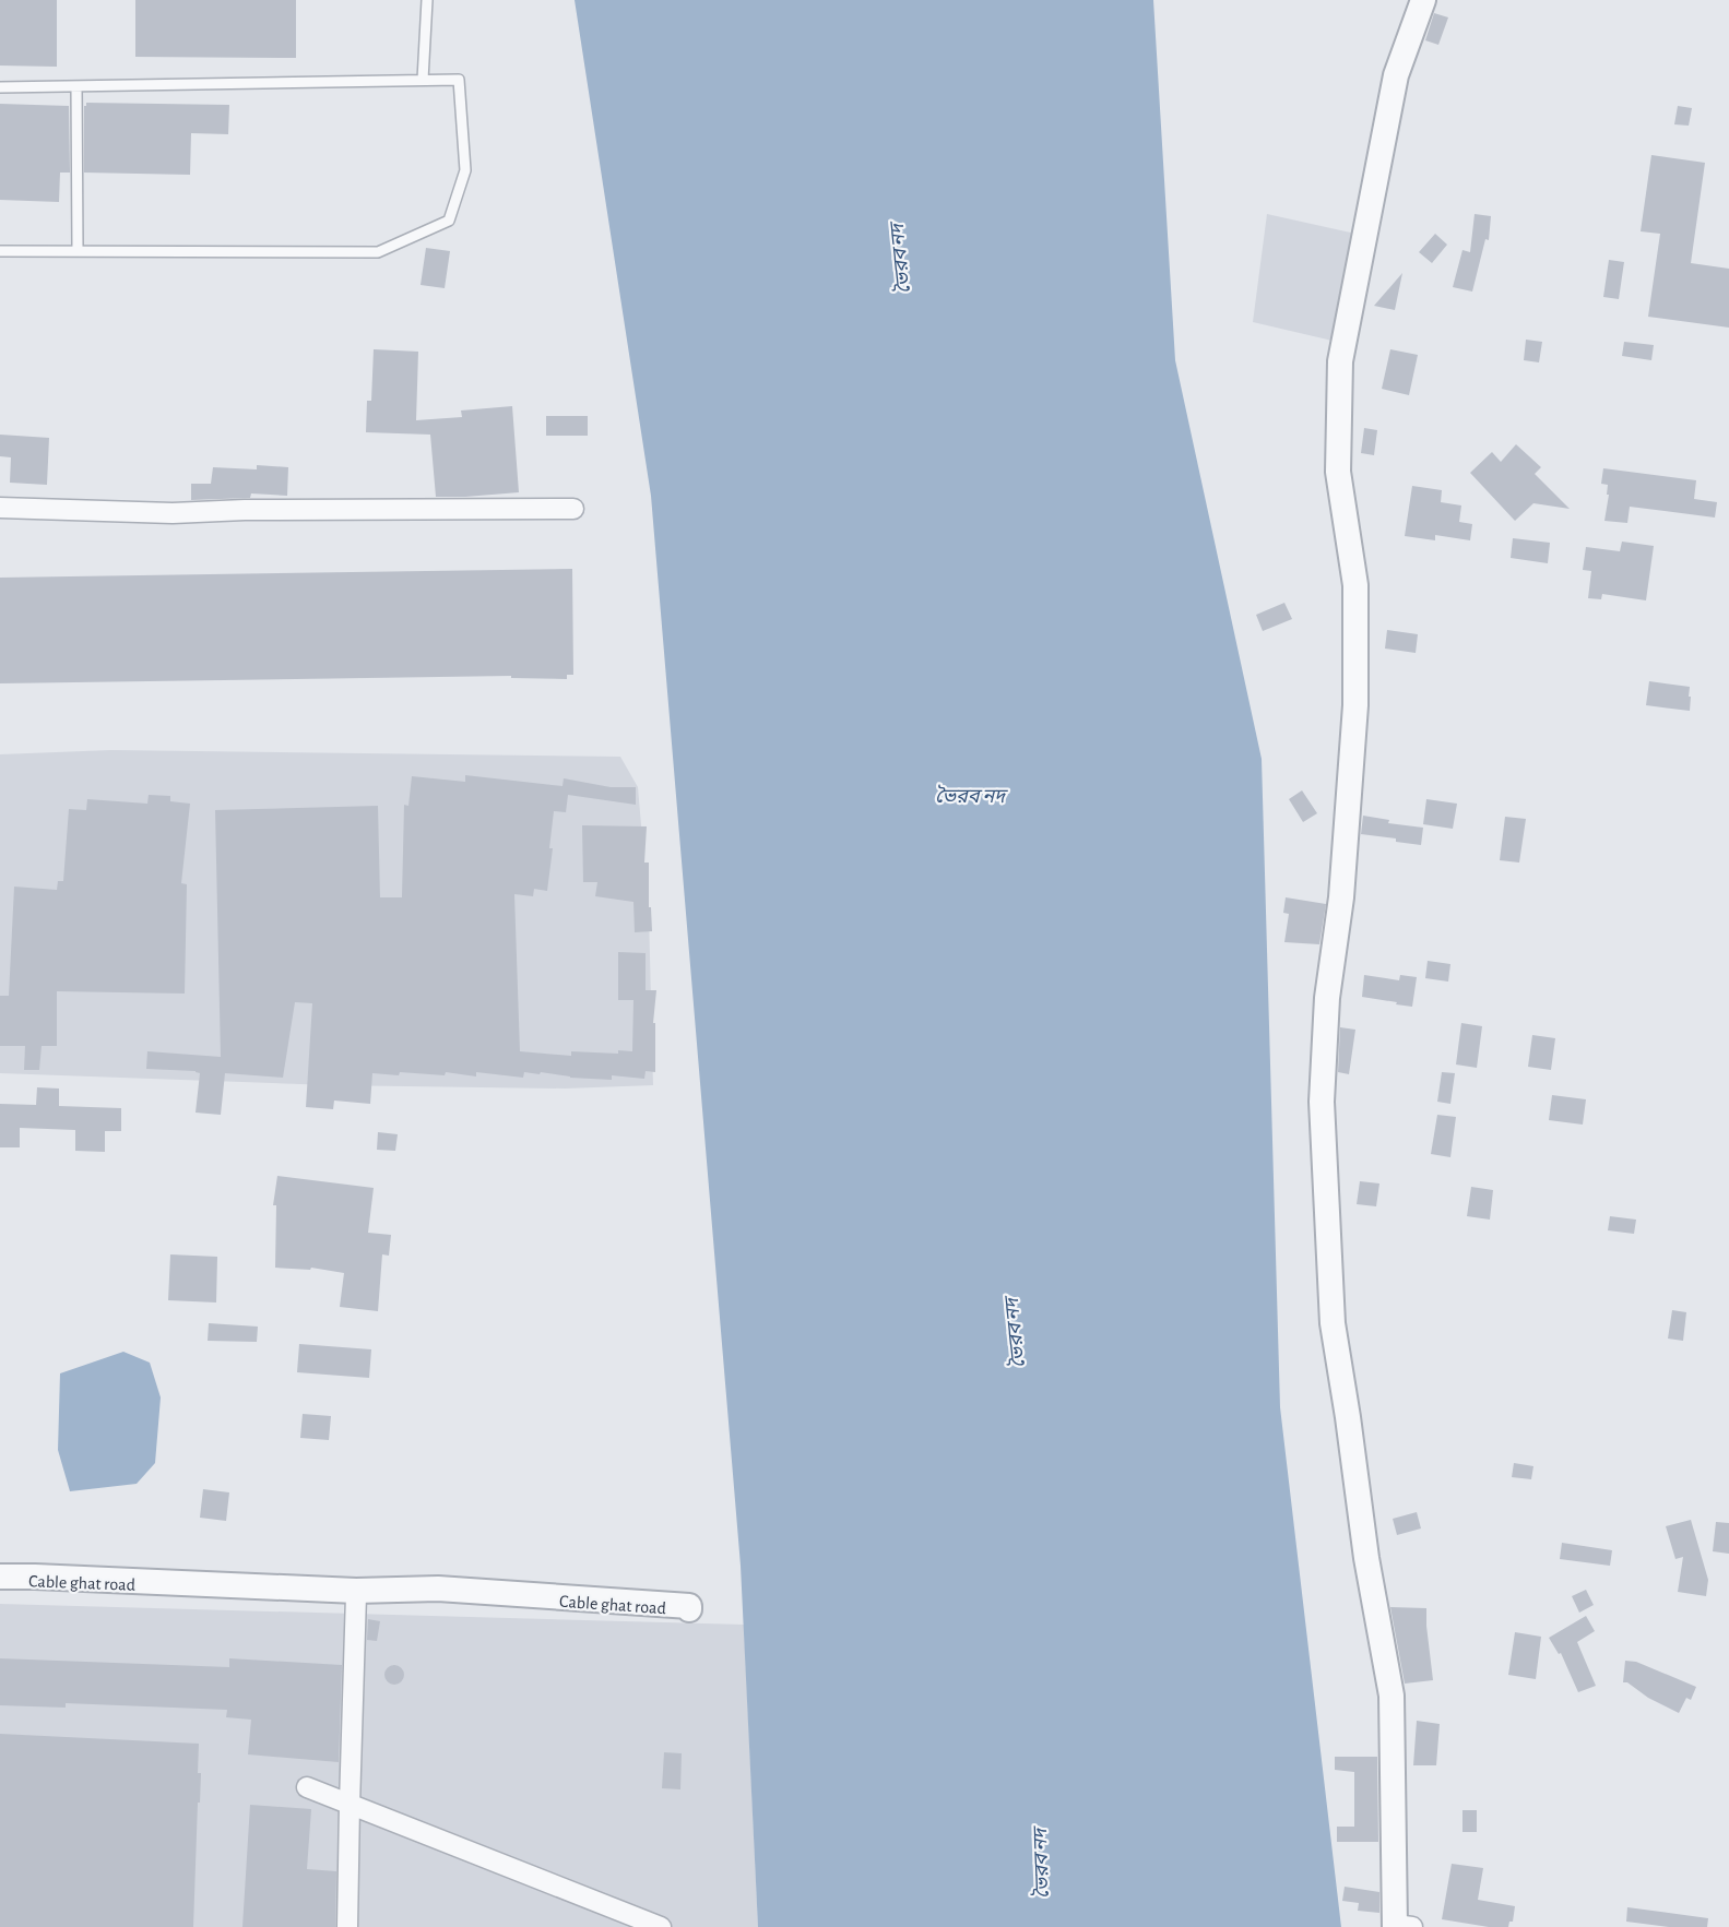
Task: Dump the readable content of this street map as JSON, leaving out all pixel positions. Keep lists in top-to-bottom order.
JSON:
{
  "streets": {
    "street": ["Cable ghat road"]
  },
  "water": ["ভৈরব নদ"]
}
